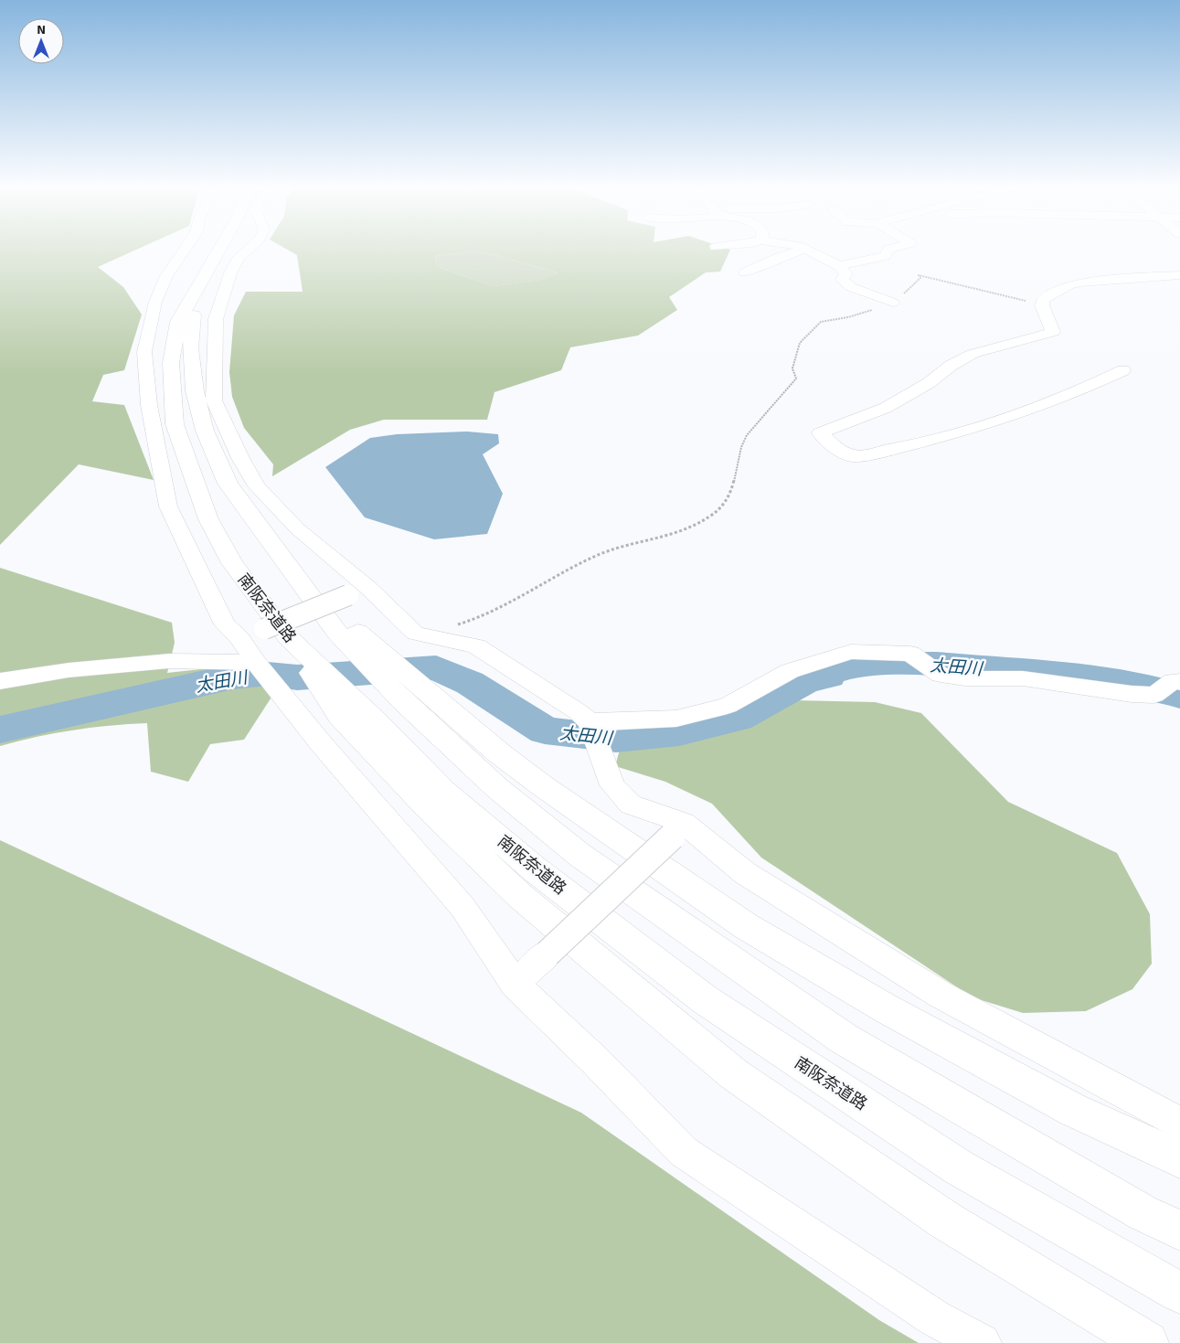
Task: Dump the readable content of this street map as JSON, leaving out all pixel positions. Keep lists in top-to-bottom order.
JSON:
{
  "streets": {
    "main road": ["南阪奈道路"]
  },
  "water": ["太田川"],
  "north": "top"
}
